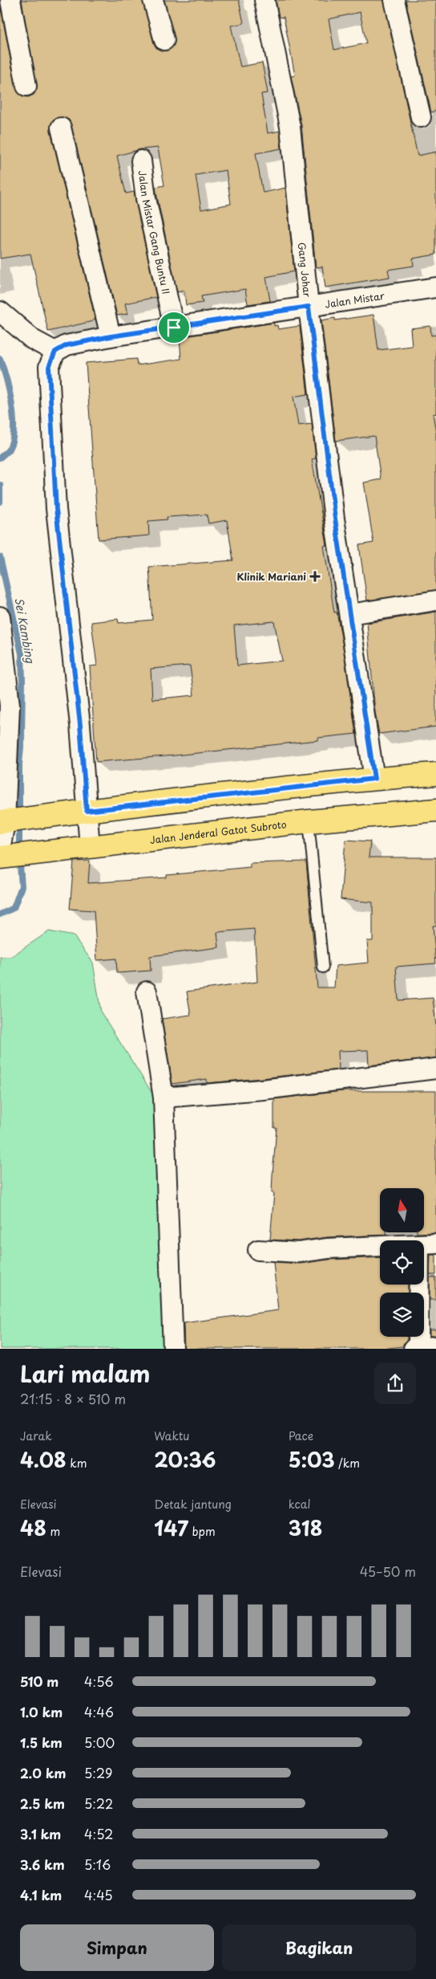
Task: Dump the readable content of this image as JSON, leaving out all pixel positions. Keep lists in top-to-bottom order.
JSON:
{
  "streets": {
    "main road": ["Jalan Jenderal Gatot Subroto"],
    "street": ["Jalan Mistar Gang Buntu II", "Gang Johar", "Jalan Mistar"]
  },
  "crossings": [
    ["Jalan Mistar Gang Buntu II", "Jalan Mistar"],
    ["Gang Johar", "Jalan Mistar"]
  ],
  "water": ["Sei Kambing"],
  "places": {
    "health": ["Klinik Mariani"]
  },
  "north": "top",
  "page": {
    "heading": ["Lari malam", "21:15 · 8 × 510 m"],
    "stats": [
      ["Jarak", "4.08 km"],
      ["Waktu", "20:36"],
      ["Pace", "5:03 /km"],
      ["Elevasi", "48 m"],
      ["Detak jantung", "147 bpm"],
      ["kcal", "318"]
    ],
    "chart": ["Elevasi", "45–50 m"],
    "list": [
      {
        "name": "510 m",
        "note": "4:56"
      },
      {
        "name": "1.0 km",
        "note": "4:46"
      },
      {
        "name": "1.5 km",
        "note": "5:00"
      },
      {
        "name": "2.0 km",
        "note": "5:29"
      },
      {
        "name": "2.5 km",
        "note": "5:22"
      },
      {
        "name": "3.1 km",
        "note": "4:52"
      },
      {
        "name": "3.6 km",
        "note": "5:16"
      },
      {
        "name": "4.1 km",
        "note": "4:45"
      }
    ],
    "buttons": ["Simpan", "Bagikan"]
  }
}
